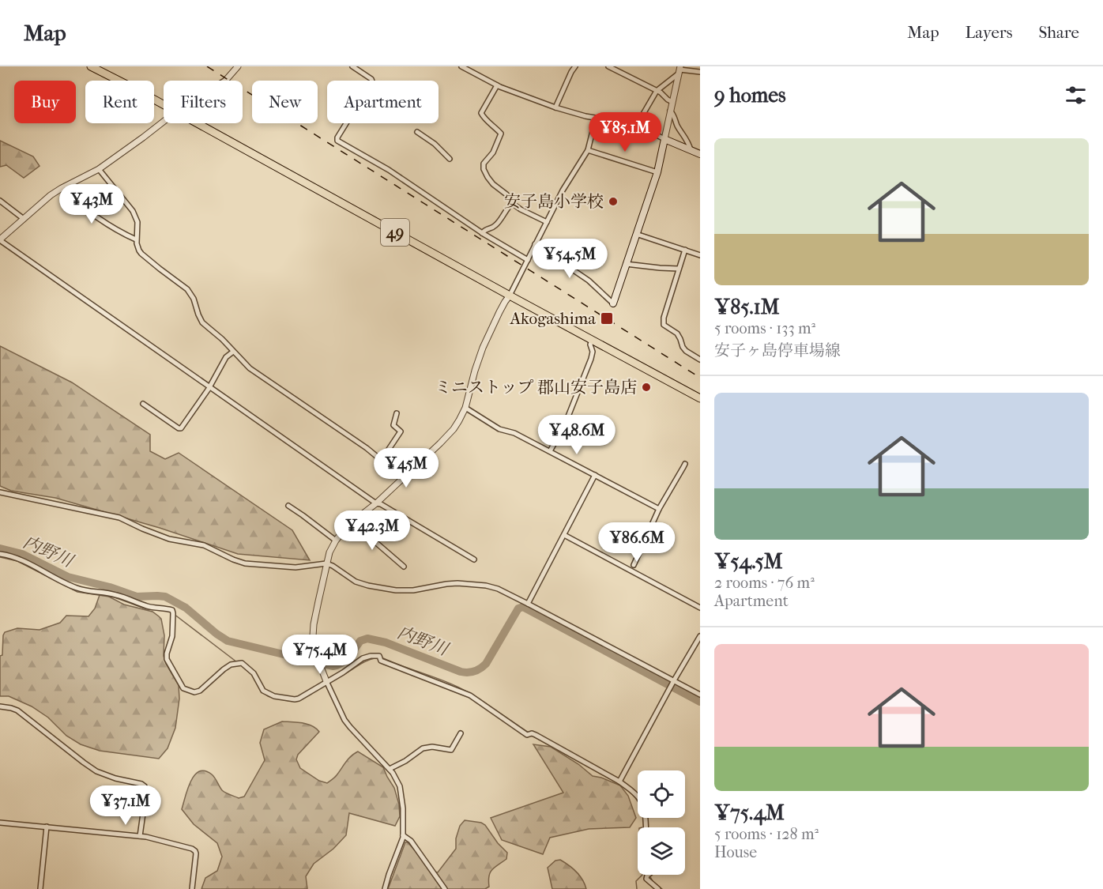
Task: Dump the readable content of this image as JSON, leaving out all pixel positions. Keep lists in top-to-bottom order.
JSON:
{
  "streets": {
    "highway": ["49"]
  },
  "water": ["内野川"],
  "places": {
    "other": ["安子島小学校", "ミニストップ 郡山安子島店"],
    "transit": ["Akogashima"]
  },
  "page": {
    "header": "Map",
    "nav": ["Map", "Layers", "Share"],
    "heading": "9 homes",
    "chip": [
      "Buy",
      "Rent",
      "Filters",
      "New",
      "Apartment"
    ],
    "price": [
      "¥85.1M",
      "¥43M",
      "¥54.5M",
      "¥48.6M",
      "¥45M",
      "¥42.3M",
      "¥86.6M",
      "¥75.4M",
      "¥37.1M"
    ],
    "list": [
      {
        "name": "¥85.1M",
        "note": "5 rooms · 133 m² · 安子ヶ島停車場線"
      },
      {
        "name": "¥54.5M",
        "note": "2 rooms · 76 m² · Apartment"
      },
      {
        "name": "¥75.4M",
        "note": "5 rooms · 128 m² · House"
      }
    ]
  }
}
